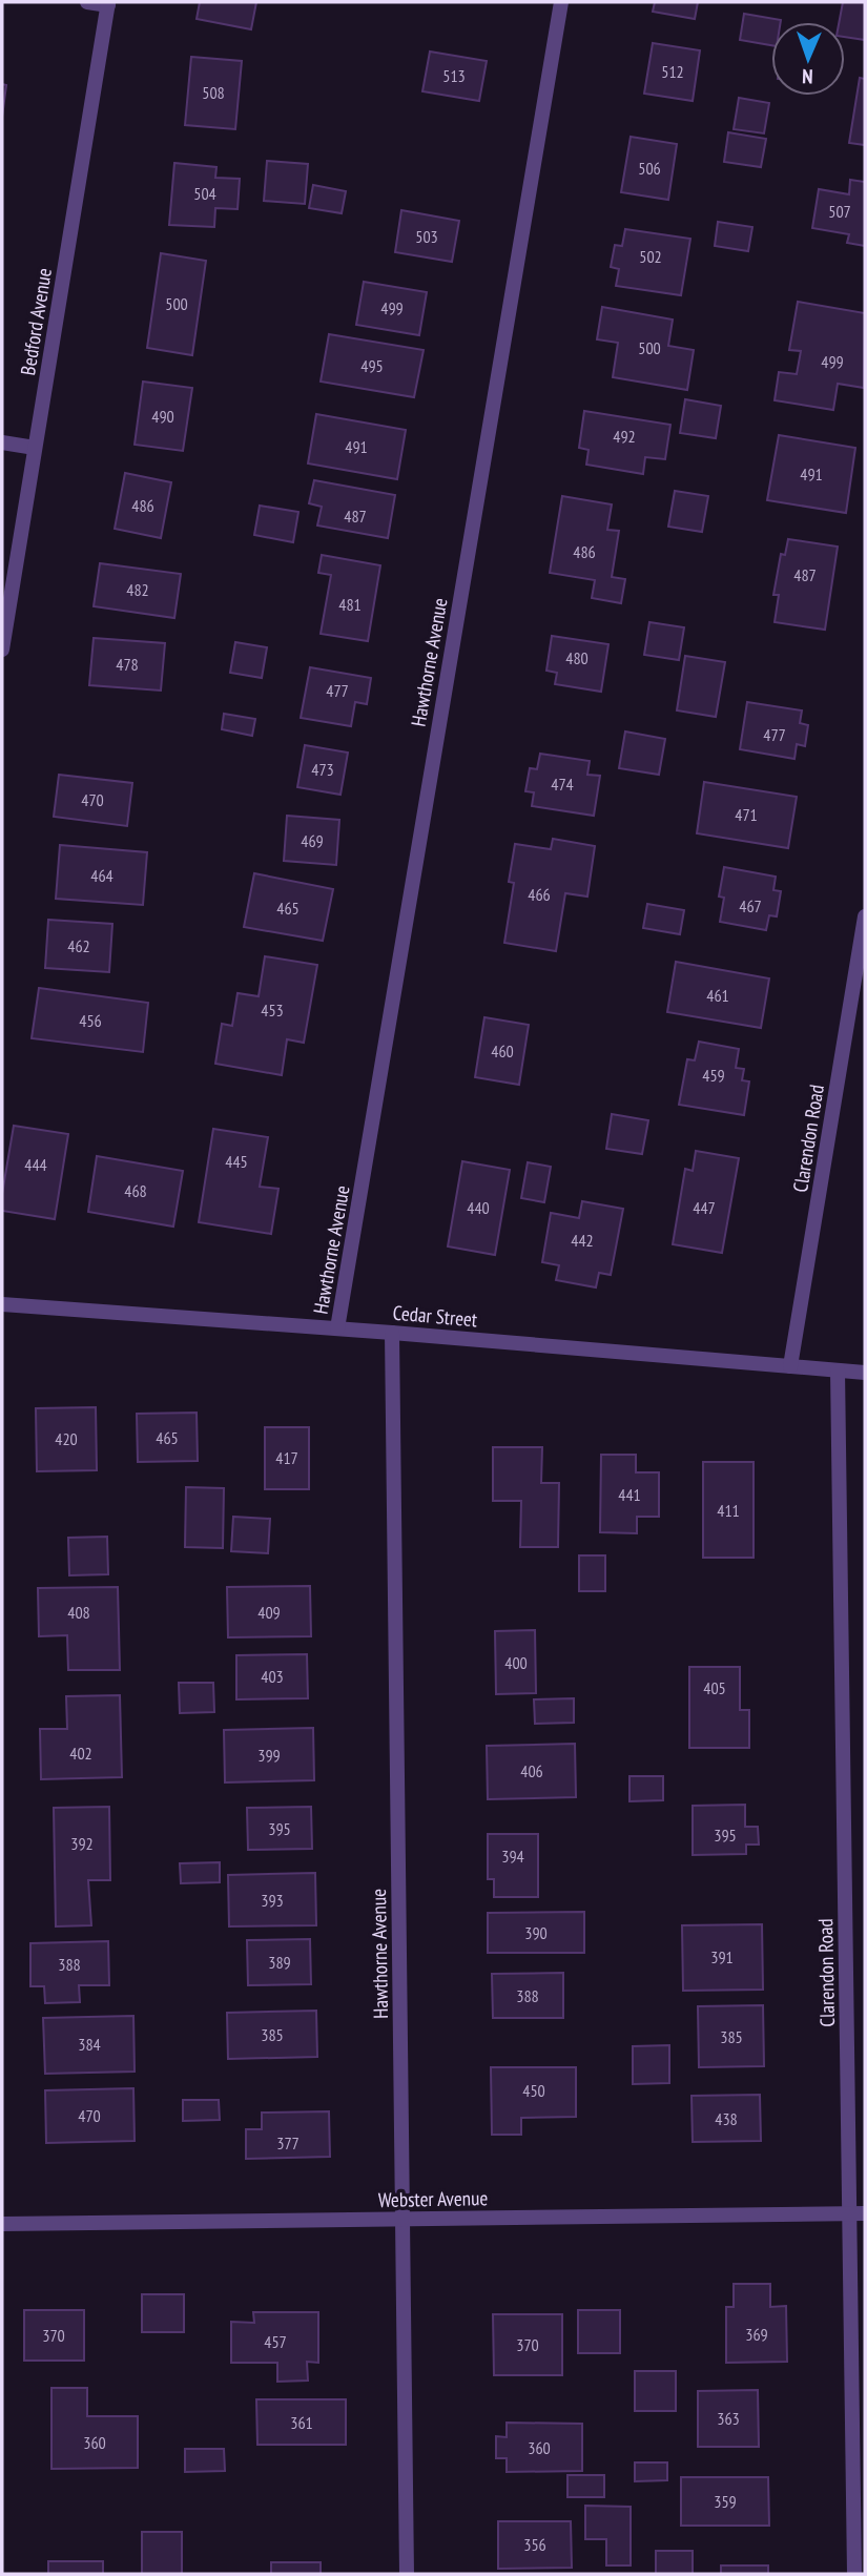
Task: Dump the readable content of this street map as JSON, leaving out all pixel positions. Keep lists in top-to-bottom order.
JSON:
{
  "streets": {
    "street": [
      "Bedford Avenue",
      "Hawthorne Avenue",
      "Clarendon Road",
      "Cedar Street",
      "Webster Avenue"
    ]
  },
  "crossings": [
    ["Hawthorne Avenue", "Cedar Street"],
    ["Hawthorne Avenue", "Webster Avenue"],
    ["Clarendon Road", "Cedar Street"],
    ["Clarendon Road", "Webster Avenue"]
  ],
  "house_numbers": [
    "512",
    "513",
    "508",
    "506",
    "504",
    "507",
    "503",
    "502",
    "500",
    "499",
    "500",
    "499",
    "495",
    "490",
    "492",
    "491",
    "491",
    "486",
    "487",
    "486",
    "487",
    "482",
    "481",
    "480",
    "478",
    "477",
    "477",
    "473",
    "474",
    "470",
    "471",
    "469",
    "464",
    "466",
    "467",
    "465",
    "462",
    "461",
    "453",
    "456",
    "460",
    "459",
    "445",
    "444",
    "468",
    "440",
    "447",
    "442",
    "465",
    "420",
    "417",
    "441",
    "411",
    "408",
    "409",
    "400",
    "403",
    "405",
    "402",
    "399",
    "406",
    "395",
    "395",
    "392",
    "394",
    "393",
    "390",
    "391",
    "389",
    "388",
    "388",
    "385",
    "385",
    "384",
    "450",
    "470",
    "438",
    "377",
    "369",
    "370",
    "457",
    "370",
    "363",
    "361",
    "360",
    "360",
    "359",
    "356"
  ],
  "north": "bottom"
}
